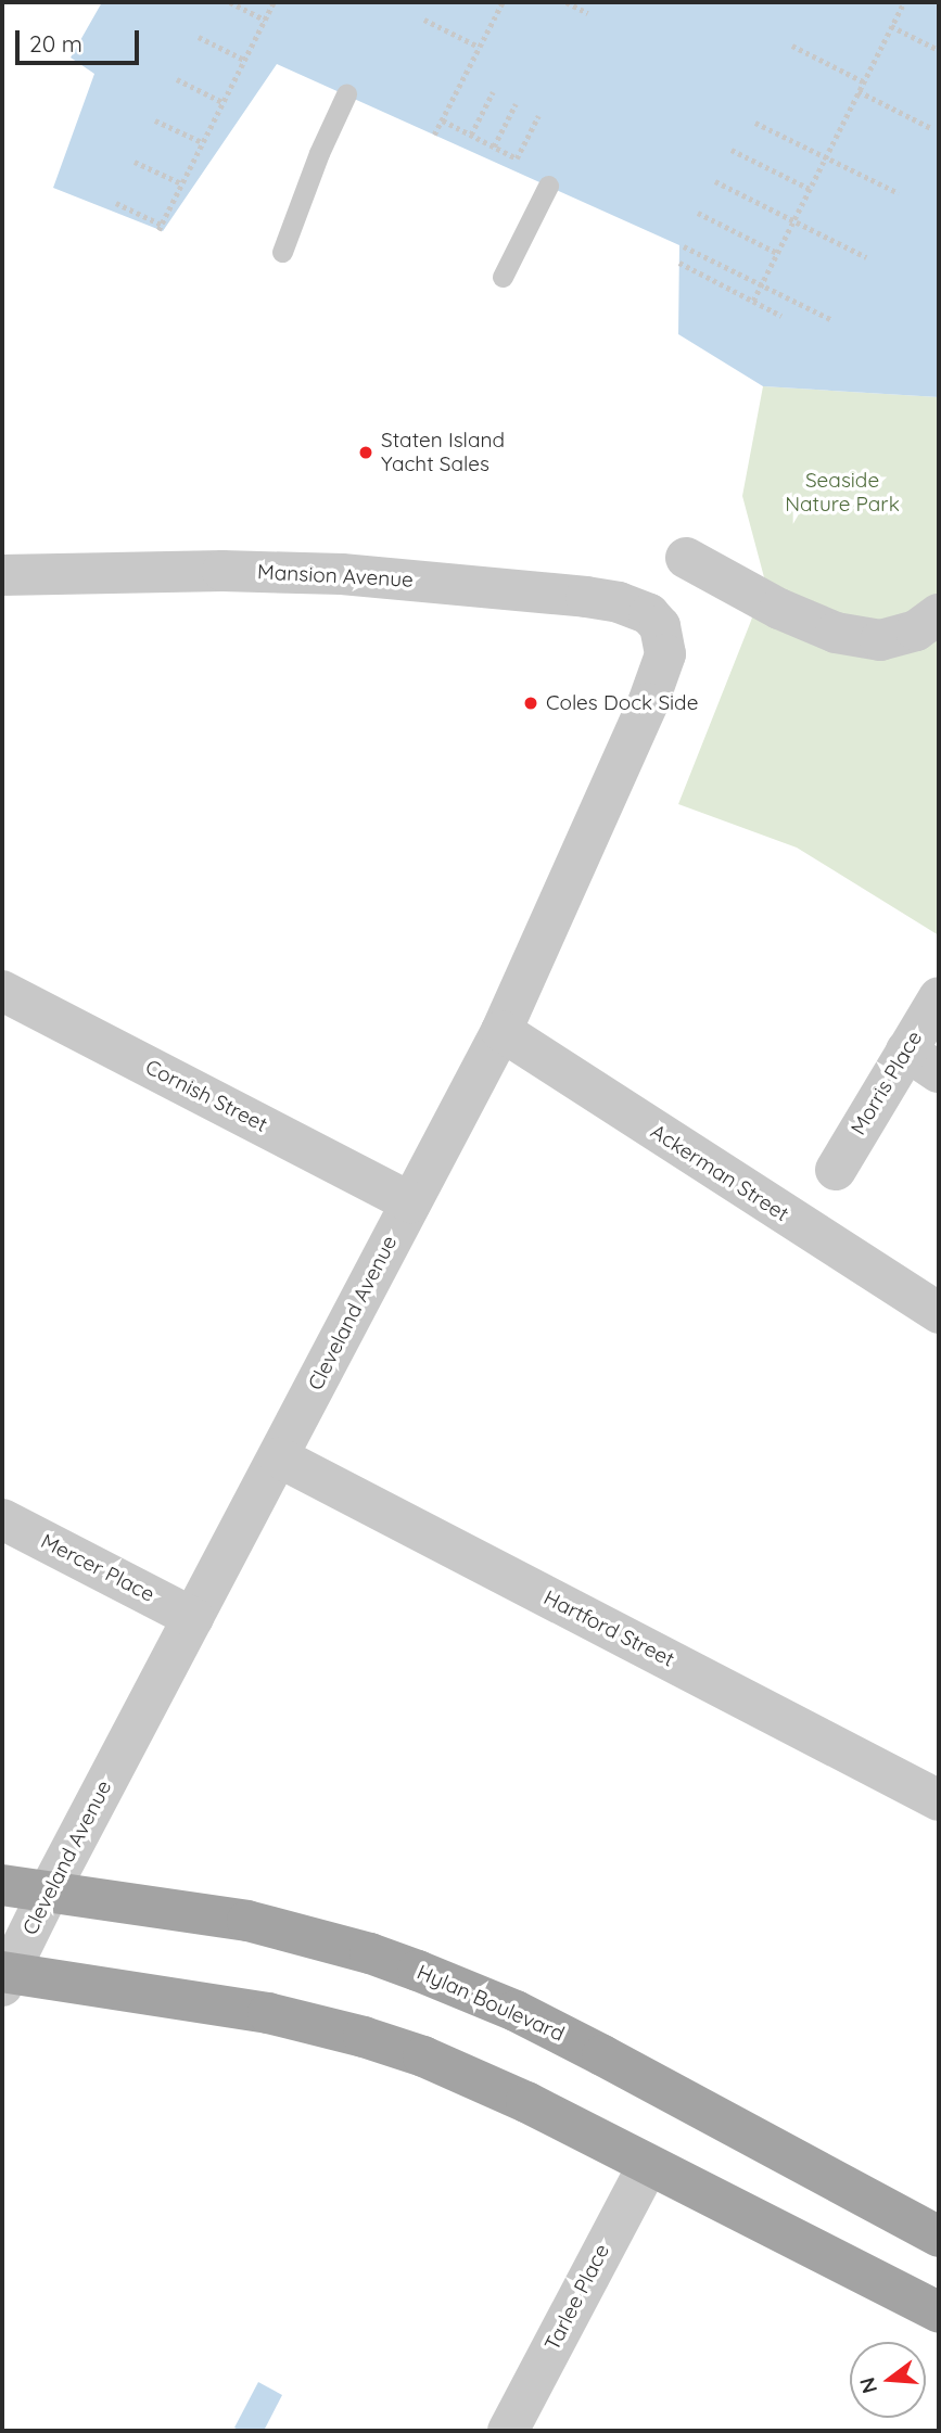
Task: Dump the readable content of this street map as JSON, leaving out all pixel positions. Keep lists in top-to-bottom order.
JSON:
{
  "streets": {
    "main road": ["Hylan Boulevard"],
    "street": [
      "Mansion Avenue",
      "Morris Place",
      "Cornish Street",
      "Ackerman Street",
      "Cleveland Avenue",
      "Mercer Place",
      "Hartford Street",
      "Tarlee Place"
    ]
  },
  "crossings": [
    ["Mansion Avenue", "Cleveland Avenue"],
    ["Cornish Street", "Cleveland Avenue"],
    ["Ackerman Street", "Cleveland Avenue"],
    ["Cleveland Avenue", "Mercer Place"],
    ["Cleveland Avenue", "Hartford Street"],
    ["Cleveland Avenue", "Hylan Boulevard"]
  ],
  "parks": ["Seaside Nature Park"],
  "places": ["Staten Island Yacht Sales", "Coles Dock Side"],
  "scale_bar": "20 m",
  "north": "left"
}
